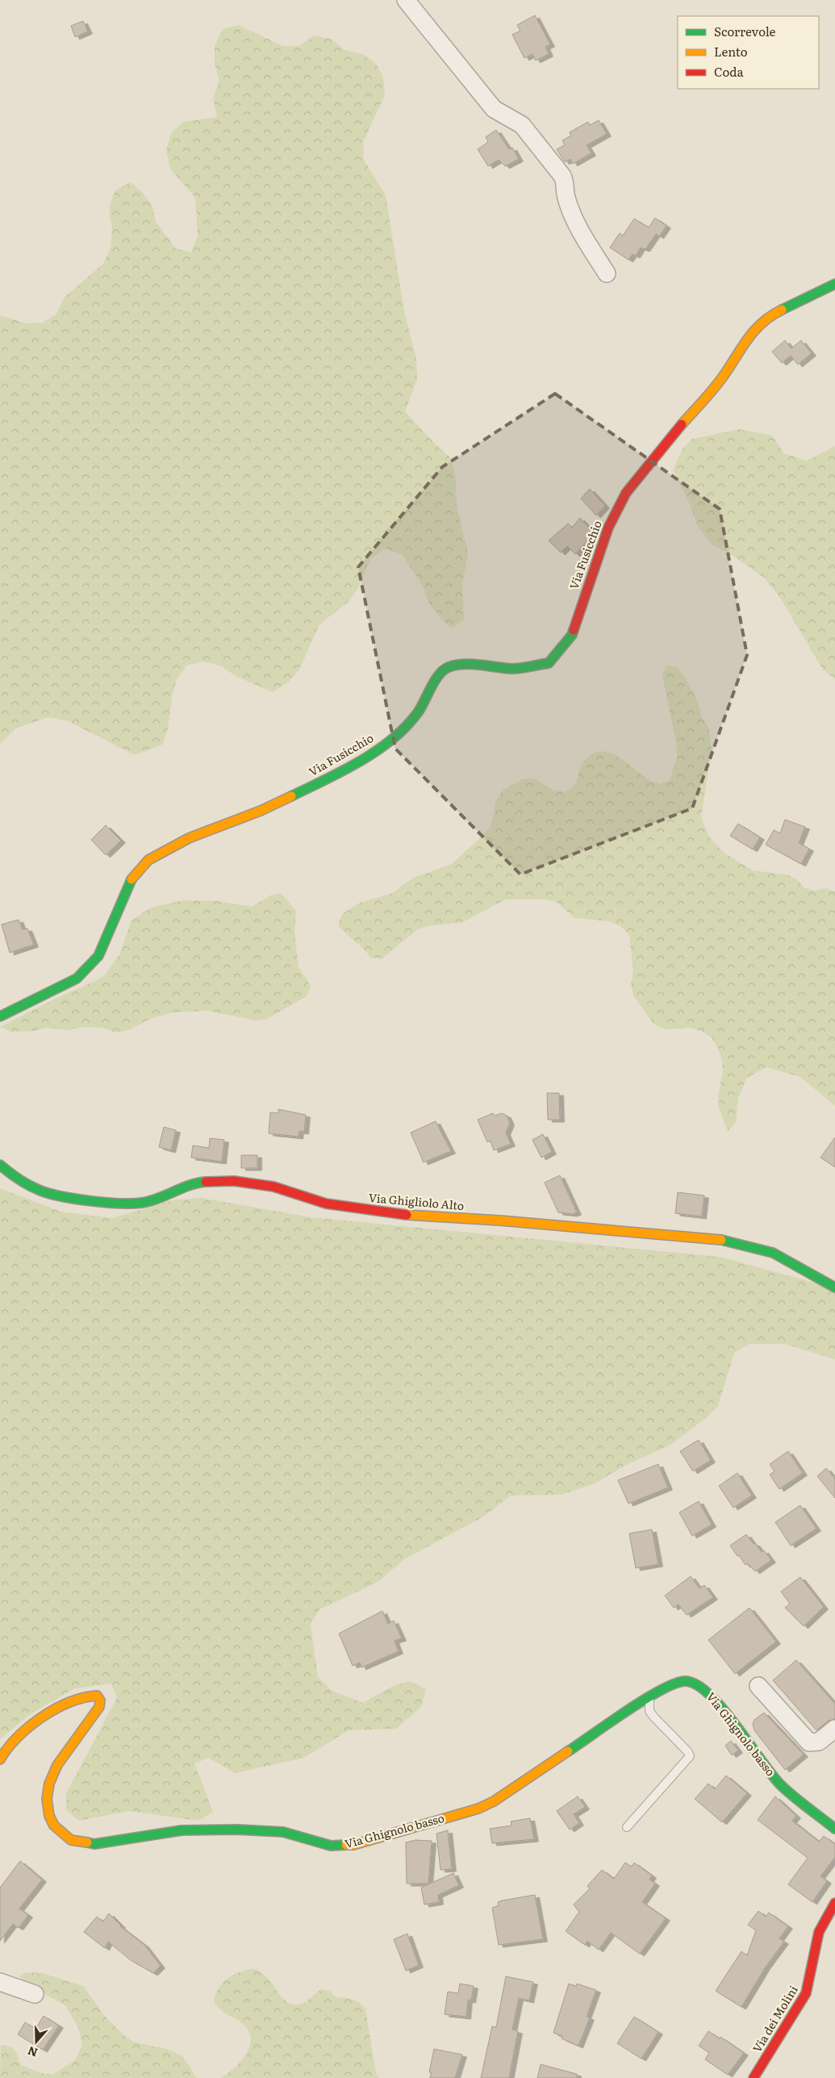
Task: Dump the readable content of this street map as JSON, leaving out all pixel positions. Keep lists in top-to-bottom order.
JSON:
{
  "streets": {
    "street": [
      "Via Fusicchio",
      "Via Ghigliolo Alto",
      "Via Ghignolo basso",
      "Via dei Molini"
    ]
  },
  "legend": ["Scorrevole", "Lento", "Coda"],
  "north": "bottom"
}
